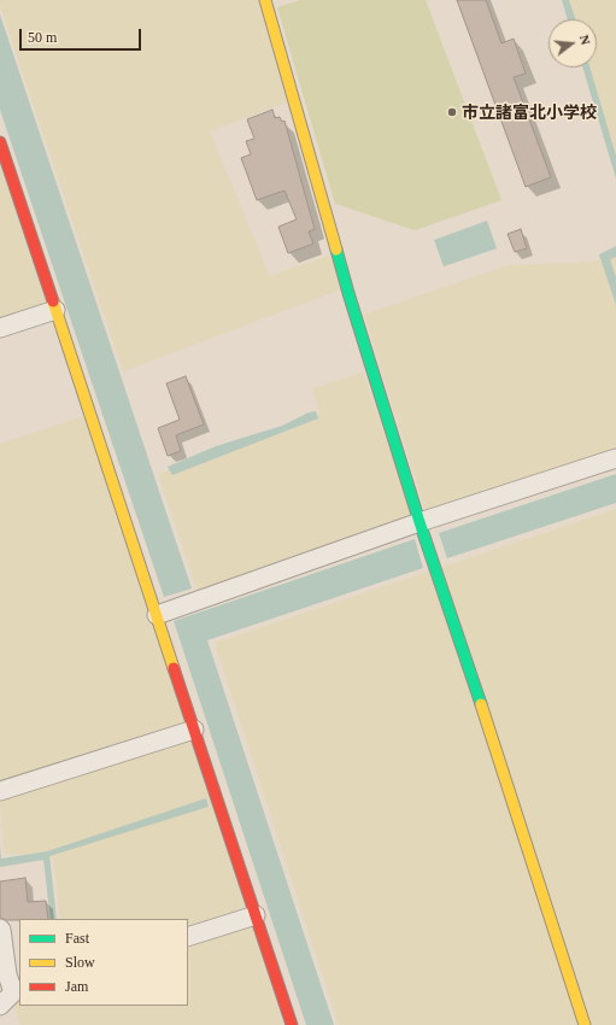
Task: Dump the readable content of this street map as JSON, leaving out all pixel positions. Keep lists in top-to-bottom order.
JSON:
{
  "places": ["市立諸富北小学校"],
  "legend": ["Fast", "Slow", "Jam"],
  "scale_bar": "50 m",
  "north": "right"
}
